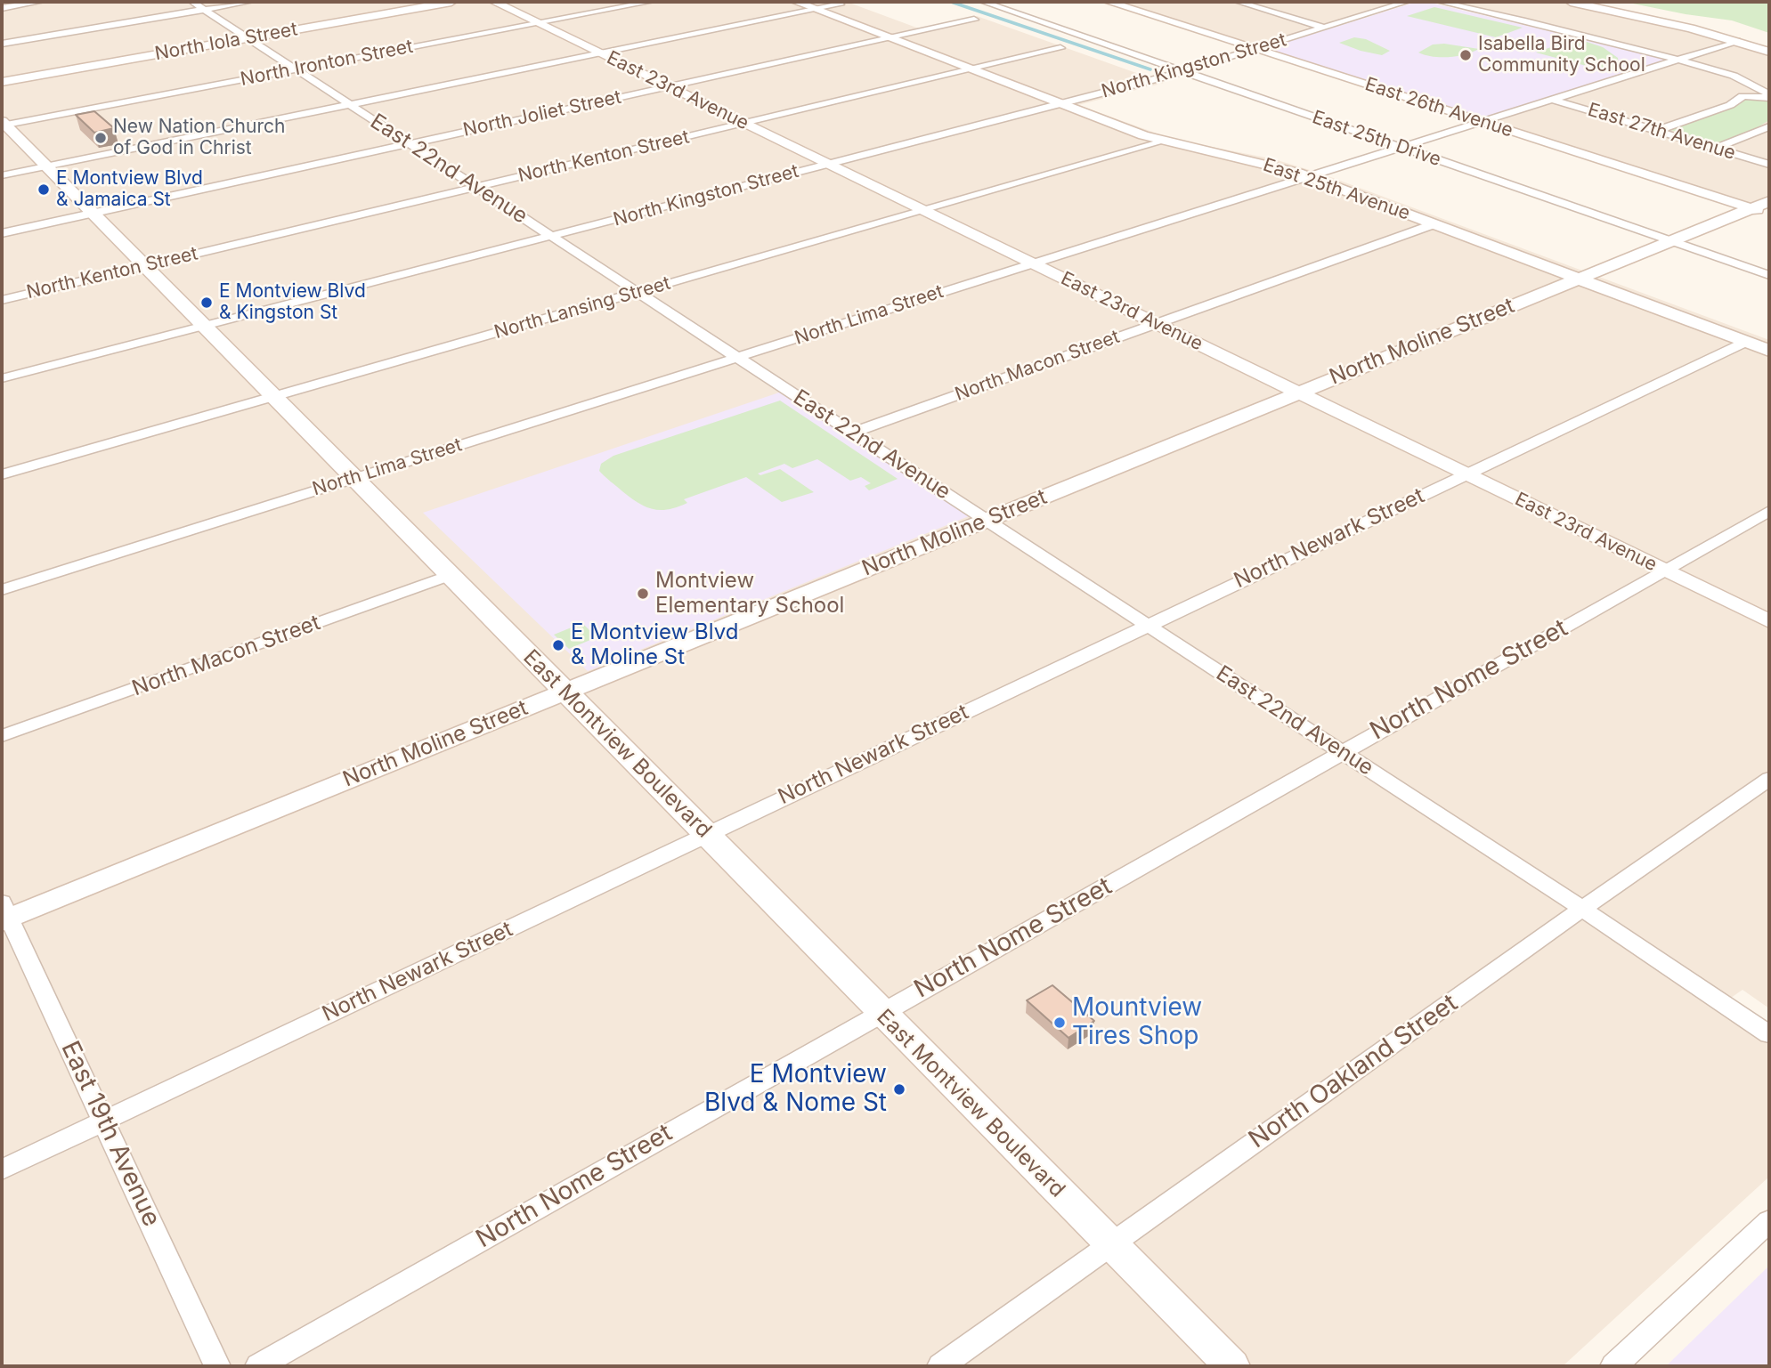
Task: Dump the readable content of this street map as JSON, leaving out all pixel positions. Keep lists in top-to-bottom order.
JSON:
{
  "streets": {
    "street": [
      "North Iola Street",
      "North Ironton Street",
      "North Kingston Street",
      "East 23rd Avenue",
      "East 26th Avenue",
      "North Joliet Street",
      "East 27th Avenue",
      "East 25th Drive",
      "North Kenton Street",
      "East 22nd Avenue",
      "East 25th Avenue",
      "North Lansing Street",
      "North Lima Street",
      "North Moline Street",
      "North Macon Street",
      "North Newark Street",
      "North Nome Street",
      "East Montview Boulevard",
      "North Oakland Street",
      "East 19th Avenue"
    ]
  },
  "crossings": [
    ["North Iola Street", "East 22nd Avenue"],
    ["North Ironton Street", "East 23rd Avenue"],
    ["North Ironton Street", "East 22nd Avenue"],
    ["North Ironton Street", "East Montview Boulevard"],
    ["North Kingston Street", "East 23rd Avenue"],
    ["North Kingston Street", "East 26th Avenue"],
    ["North Kingston Street", "East 25th Drive"],
    ["North Kingston Street", "East 22nd Avenue"],
    ["North Kingston Street", "East 25th Avenue"],
    ["North Kingston Street", "East Montview Boulevard"],
    ["East 23rd Avenue", "North Joliet Street"],
    ["East 23rd Avenue", "North Kenton Street"],
    ["East 23rd Avenue", "North Lansing Street"],
    ["East 23rd Avenue", "North Lima Street"],
    ["East 23rd Avenue", "North Moline Street"],
    ["East 23rd Avenue", "North Macon Street"],
    ["East 23rd Avenue", "North Newark Street"],
    ["East 23rd Avenue", "North Nome Street"],
    ["East 26th Avenue", "North Lima Street"],
    ["East 26th Avenue", "North Moline Street"],
    ["North Joliet Street", "East 22nd Avenue"],
    ["North Joliet Street", "East 25th Avenue"],
    ["North Joliet Street", "East Montview Boulevard"],
    ["East 27th Avenue", "North Lima Street"],
    ["East 25th Drive", "North Lima Street"],
    ["East 25th Drive", "North Moline Street"],
    ["North Kenton Street", "East 22nd Avenue"],
    ["North Kenton Street", "East 25th Avenue"],
    ["North Kenton Street", "East Montview Boulevard"],
    ["East 22nd Avenue", "North Lansing Street"],
    ["East 22nd Avenue", "North Lima Street"],
    ["East 22nd Avenue", "North Moline Street"],
    ["East 22nd Avenue", "North Macon Street"],
    ["East 22nd Avenue", "North Newark Street"],
    ["East 22nd Avenue", "North Nome Street"],
    ["East 22nd Avenue", "North Oakland Street"],
    ["East 25th Avenue", "North Lansing Street"],
    ["East 25th Avenue", "North Lima Street"],
    ["East 25th Avenue", "North Moline Street"],
    ["East 25th Avenue", "North Macon Street"],
    ["East 25th Avenue", "North Newark Street"],
    ["North Lansing Street", "East Montview Boulevard"],
    ["North Lima Street", "East Montview Boulevard"],
    ["North Moline Street", "East Montview Boulevard"],
    ["North Moline Street", "East 19th Avenue"],
    ["North Macon Street", "East Montview Boulevard"],
    ["North Newark Street", "East Montview Boulevard"],
    ["North Newark Street", "East 19th Avenue"],
    ["North Nome Street", "East Montview Boulevard"],
    ["East Montview Boulevard", "North Oakland Street"]
  ],
  "places": [
    "Isabella Bird Community School",
    "New Nation Church of God in Christ",
    "E Montview Blvd & Jamaica St",
    "E Montview Blvd & Kingston St",
    "Montview Elementary School",
    "E Montview Blvd & Moline St",
    "Mountview Tires Shop",
    "E Montview Blvd & Nome St"
  ]
}
